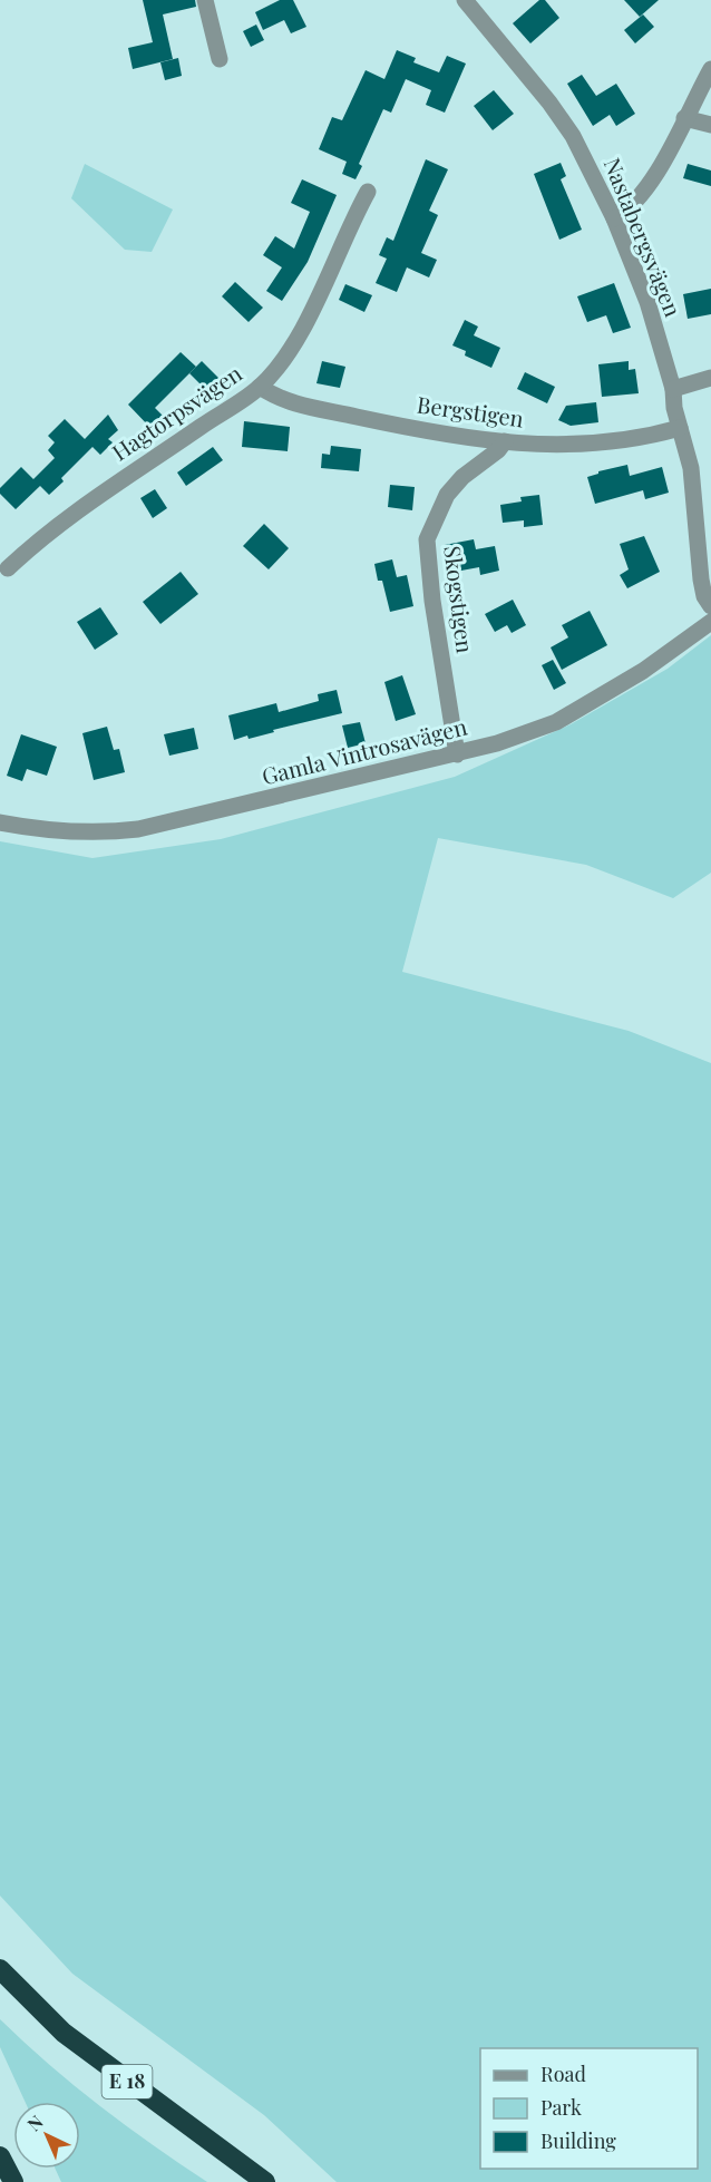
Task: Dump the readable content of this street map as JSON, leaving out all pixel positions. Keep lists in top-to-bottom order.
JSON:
{
  "streets": {
    "highway": ["E 18"],
    "street": [
      "Nastabergsvägen",
      "Bergstigen",
      "Hagtorpsvägen",
      "Skogstigen",
      "Gamla Vintrosavägen"
    ]
  },
  "crossings": [
    ["Nastabergsvägen", "Bergstigen"],
    ["Bergstigen", "Hagtorpsvägen"],
    ["Bergstigen", "Skogstigen"],
    ["Skogstigen", "Gamla Vintrosavägen"]
  ],
  "legend": ["Road", "Park", "Building"],
  "north": "top left"
}
